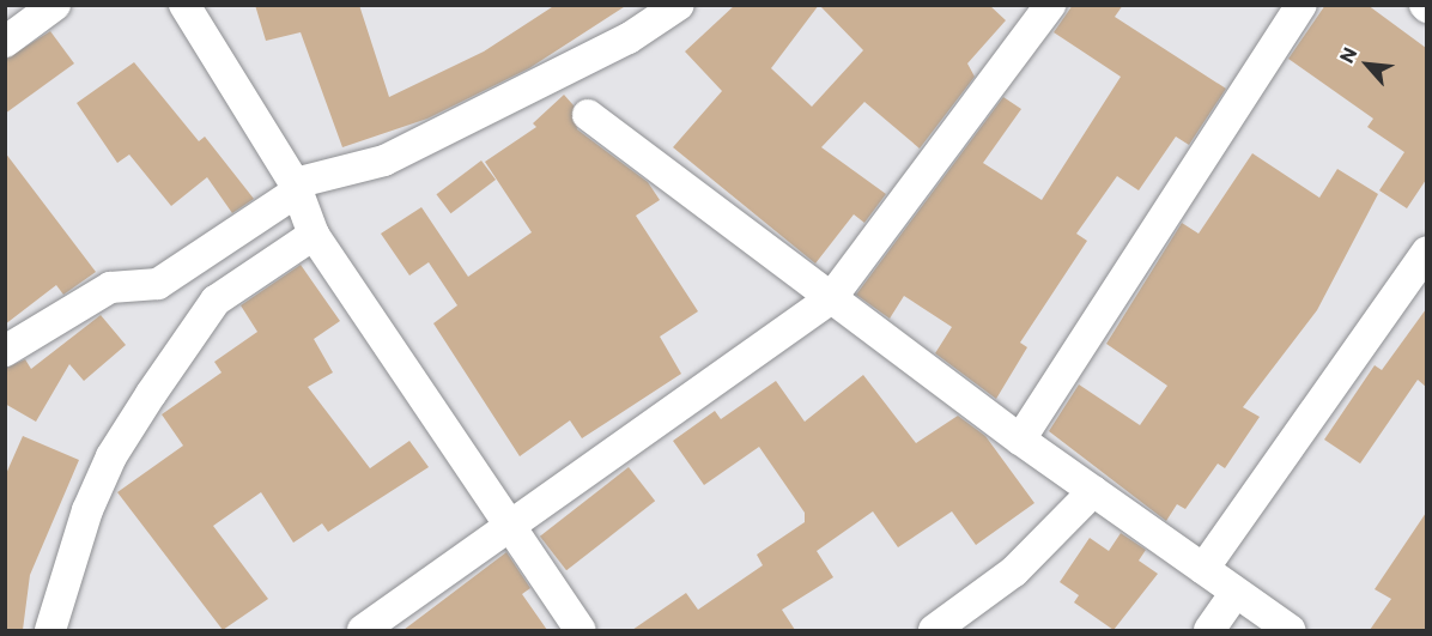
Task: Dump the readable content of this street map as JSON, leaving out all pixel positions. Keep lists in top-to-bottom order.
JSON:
{
  "north": "top left"
}
